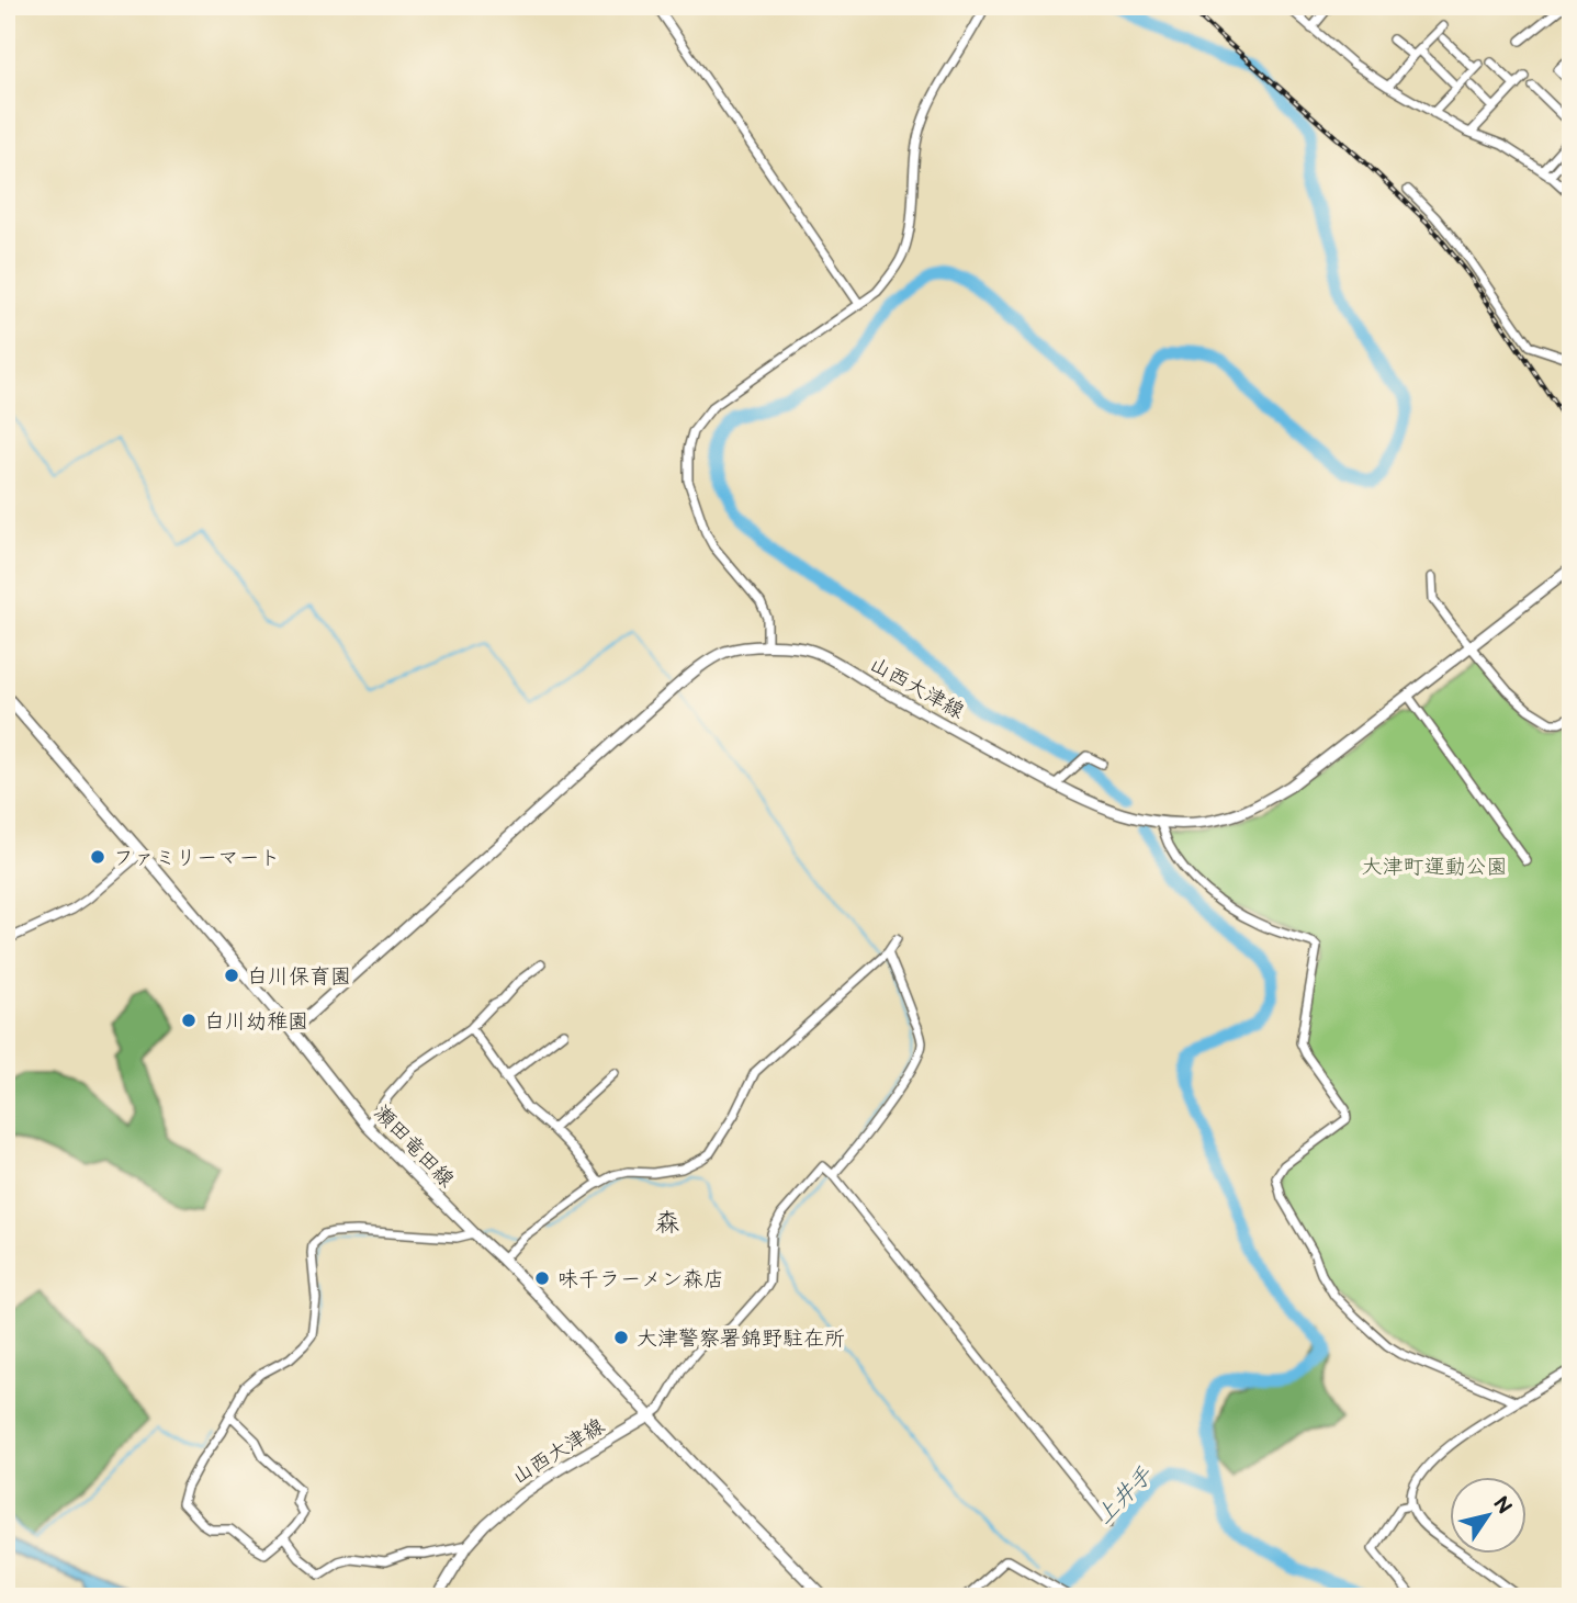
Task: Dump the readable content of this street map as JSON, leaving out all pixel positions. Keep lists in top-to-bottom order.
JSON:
{
  "streets": {
    "main road": ["山西大津線", "瀬田竜田線"]
  },
  "crossings": [
    ["山西大津線", "瀬田竜田線"]
  ],
  "districts": ["森"],
  "water": ["上井手"],
  "parks": ["大津町運動公園"],
  "places": [
    "ファミリーマート",
    "白川保育園",
    "白川幼稚園",
    "味千ラーメン森店",
    "大津警察署錦野駐在所"
  ],
  "north": "top right"
}
